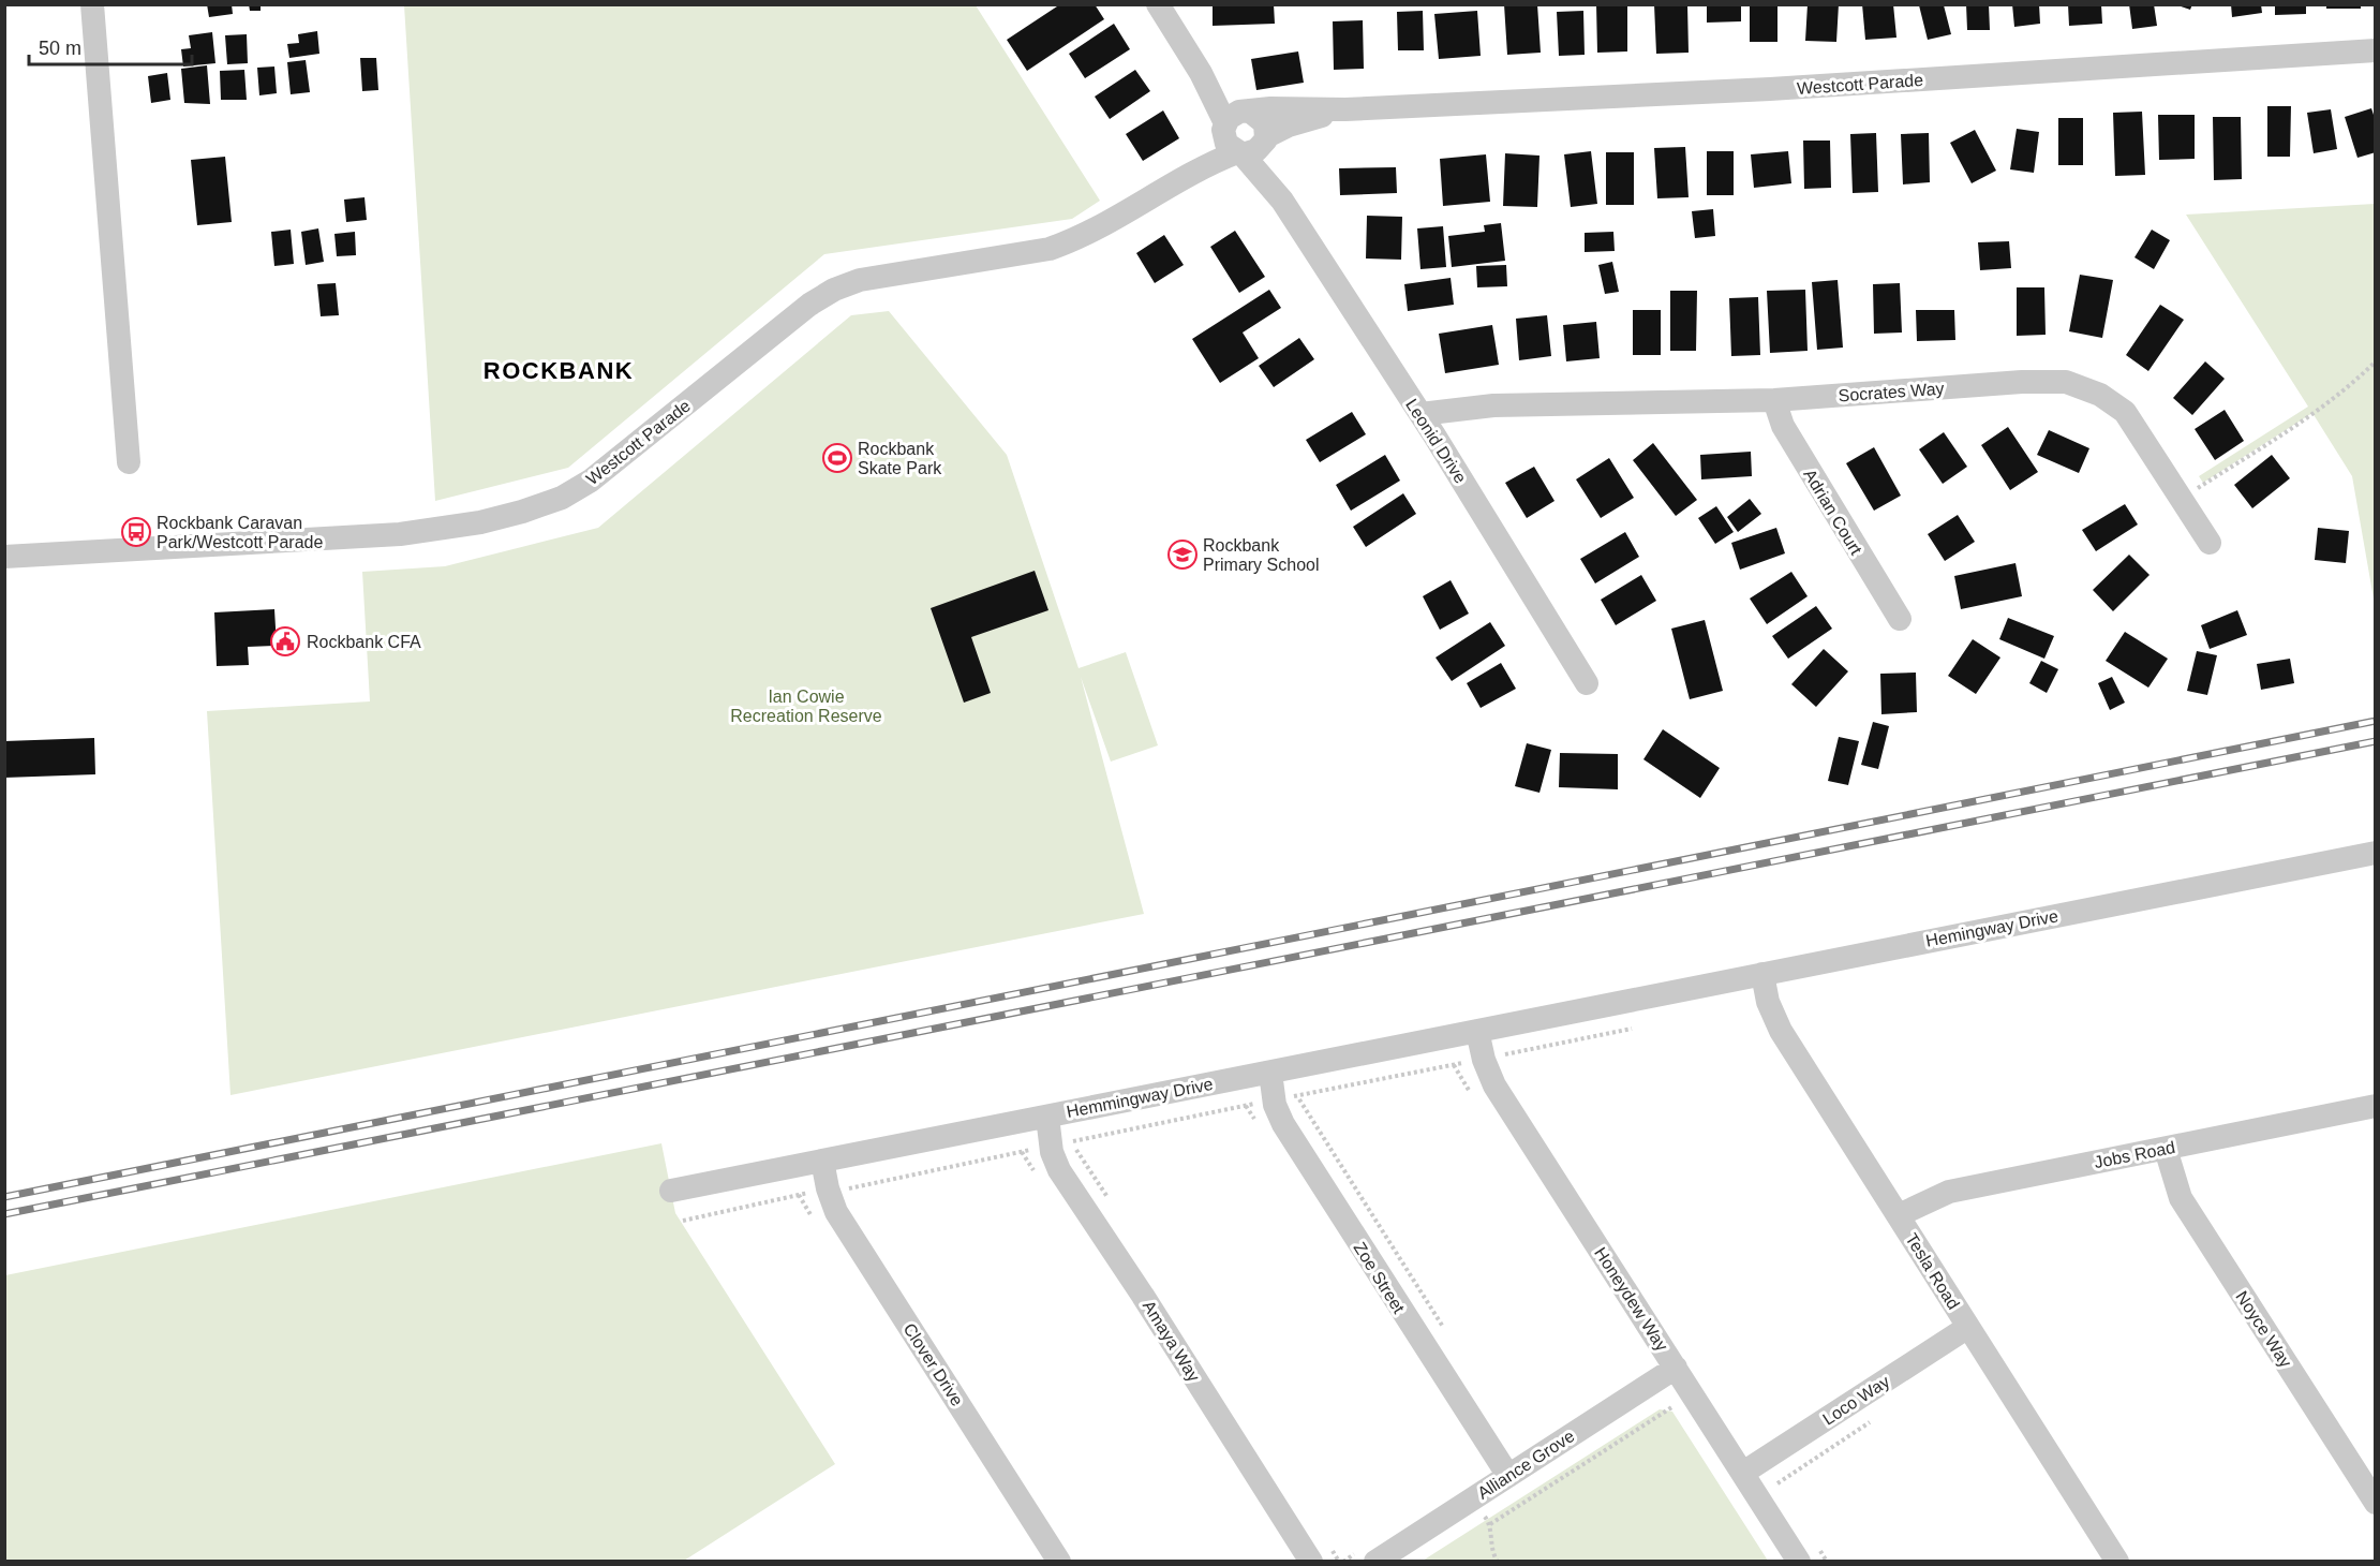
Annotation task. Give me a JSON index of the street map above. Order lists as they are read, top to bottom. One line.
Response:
{"streets":{"street":["Westcott Parade","Socrates Way","Leonid Drive","Adrian Court","Hemingway Drive","Hemmingway Drive","Jobs Road","Tesla Road","Zoe Street","Honeydew Way","Noyce Way","Amaya Way","Clover Drive","Loco Way","Alliance Grove"]},"crossings":[["Westcott Parade","Leonid Drive"],["Socrates Way","Leonid Drive"],["Socrates Way","Adrian Court"],["Hemingway Drive","Hemmingway Drive"],["Hemingway Drive","Tesla Road"],["Hemmingway Drive","Zoe Street"],["Hemmingway Drive","Honeydew Way"],["Hemmingway Drive","Amaya Way"],["Hemmingway Drive","Clover Drive"],["Jobs Road","Tesla Road"],["Jobs Road","Noyce Way"],["Tesla Road","Loco Way"],["Zoe Street","Alliance Grove"],["Honeydew Way","Loco Way"],["Honeydew Way","Alliance Grove"]],"districts":["ROCKBANK"],"parks":["Ian Cowie Recreation Reserve"],"places":{"sports":["Rockbank Skate Park"],"bus stop":["Rockbank Caravan Park/Westcott Parade"],"school or university":["Rockbank Primary School"],"public building":["Rockbank CFA"]},"scale_bar":"50 m"}
